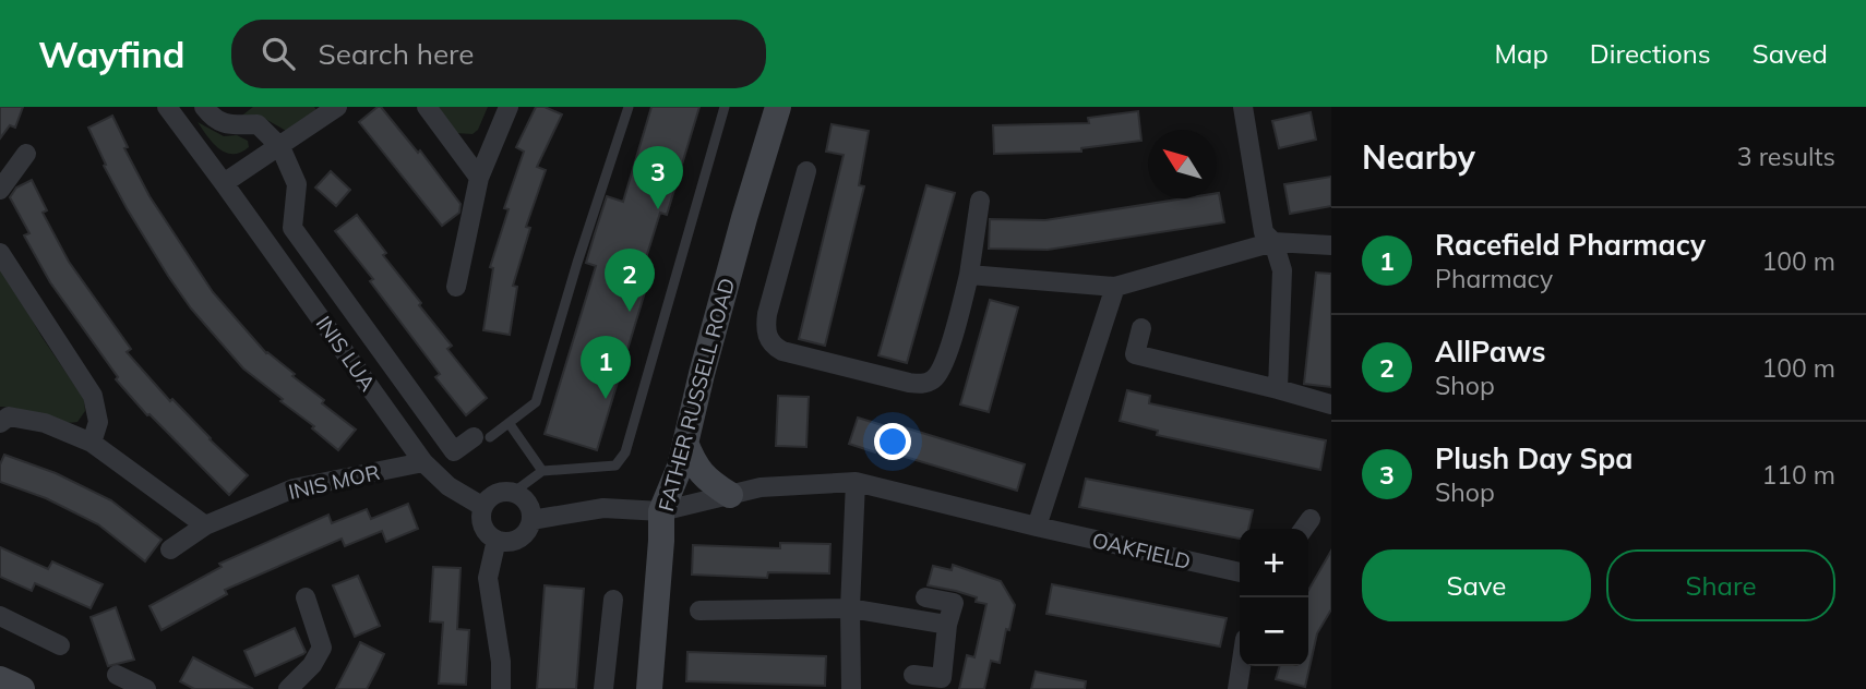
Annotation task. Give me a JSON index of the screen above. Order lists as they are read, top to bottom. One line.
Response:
{"streets":{"street":["INIS LUA","FATHER RUSSELL ROAD","INIS MOR","OAKFIELD"]},"crossings":[["INIS LUA","INIS MOR"],["INIS LUA","OAKFIELD"],["FATHER RUSSELL ROAD","OAKFIELD"]],"north":"top left","page":{"header":"Wayfind","search":"Search here","nav":["Map","Directions","Saved"],"heading":["Nearby","3 results"],"pins":["3","2","1"],"list":[{"mark":"1","name":"Racefield Pharmacy","note":"Pharmacy","value":"100 m"},{"mark":"2","name":"AllPaws","note":"Shop","value":"100 m"},{"mark":"3","name":"Plush Day Spa","note":"Shop","value":"110 m"}],"buttons":["Save","Share"],"map_buttons":["+","−"]}}
